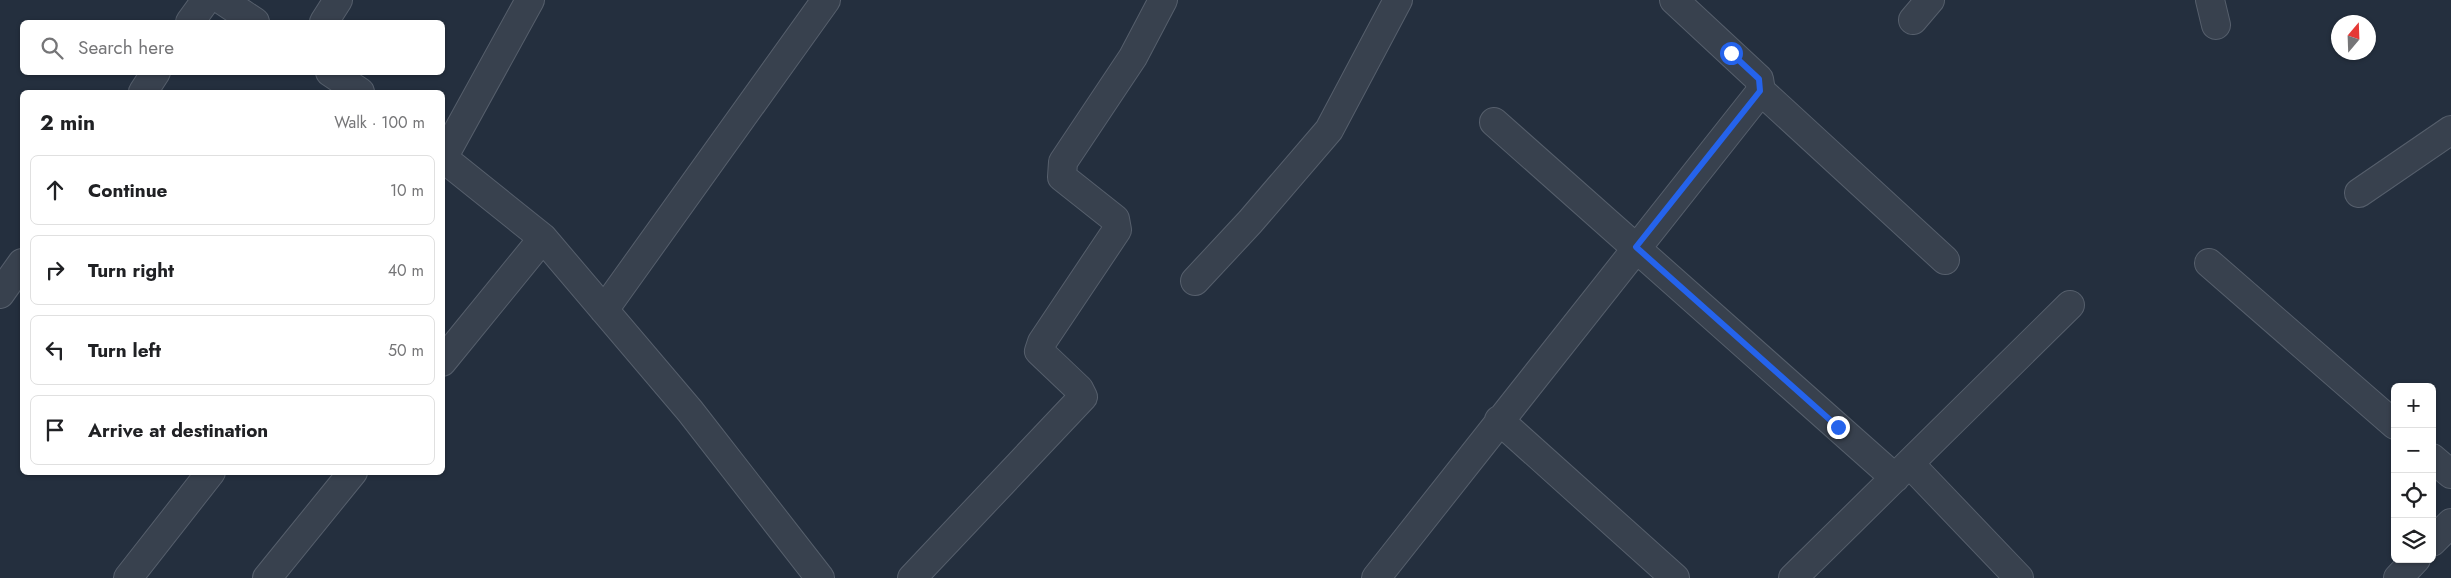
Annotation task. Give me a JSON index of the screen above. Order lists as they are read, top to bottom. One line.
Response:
{"north":"top","page":{"search":"Search here","heading":["2 min","Walk · 100 m"],"list":[["Continue","10 m"],["Turn right","40 m"],["Turn left","50 m"],"Arrive at destination"],"map_buttons":["+","−"]}}
